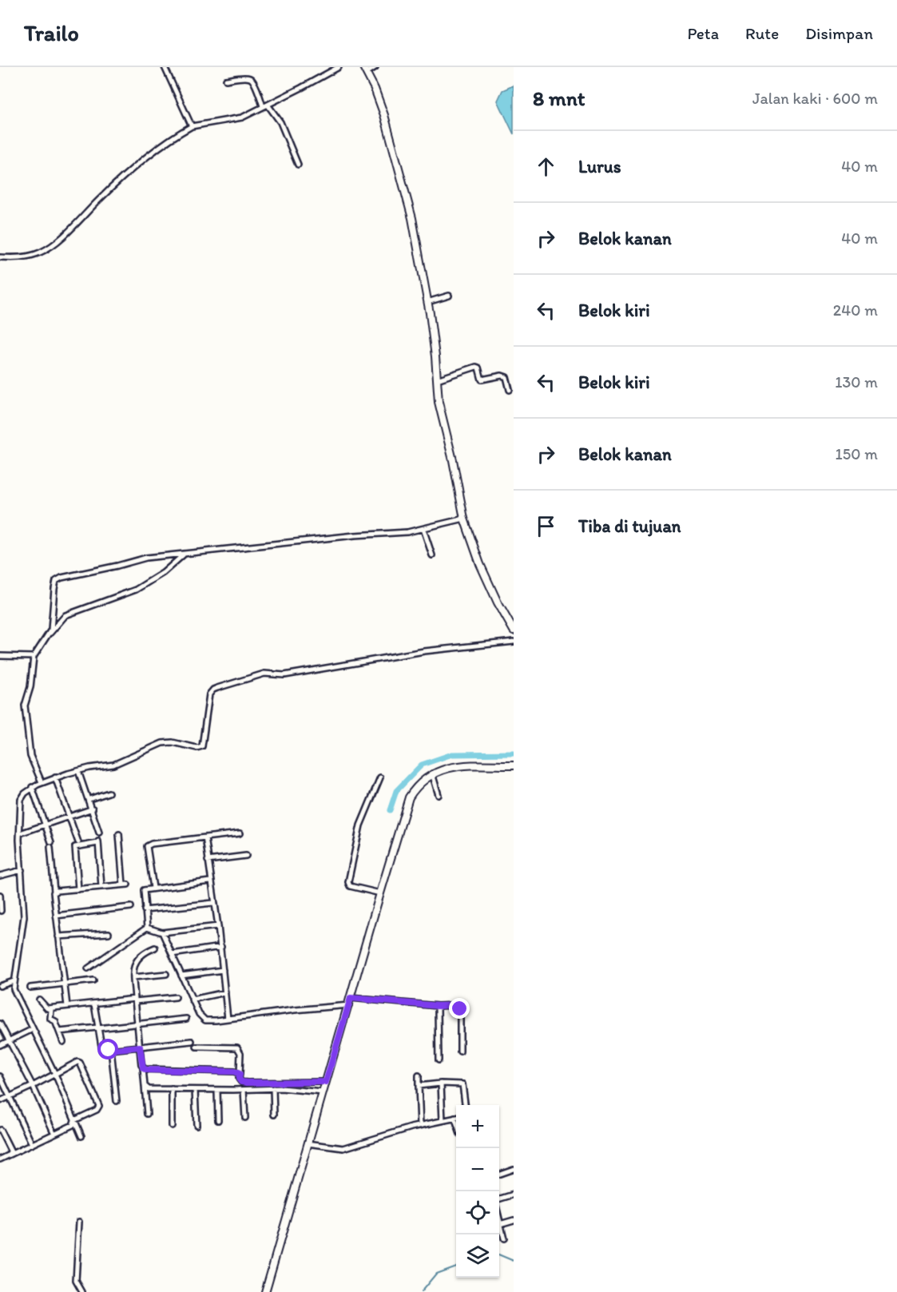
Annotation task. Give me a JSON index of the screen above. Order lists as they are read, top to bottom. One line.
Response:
{"page":{"header":"Trailo","nav":["Peta","Rute","Disimpan"],"heading":["8 mnt","Jalan kaki · 600 m"],"list":[["Lurus","40 m"],["Belok kanan","40 m"],["Belok kiri","240 m"],["Belok kiri","130 m"],["Belok kanan","150 m"],"Tiba di tujuan"],"map_buttons":["+","−"]}}
